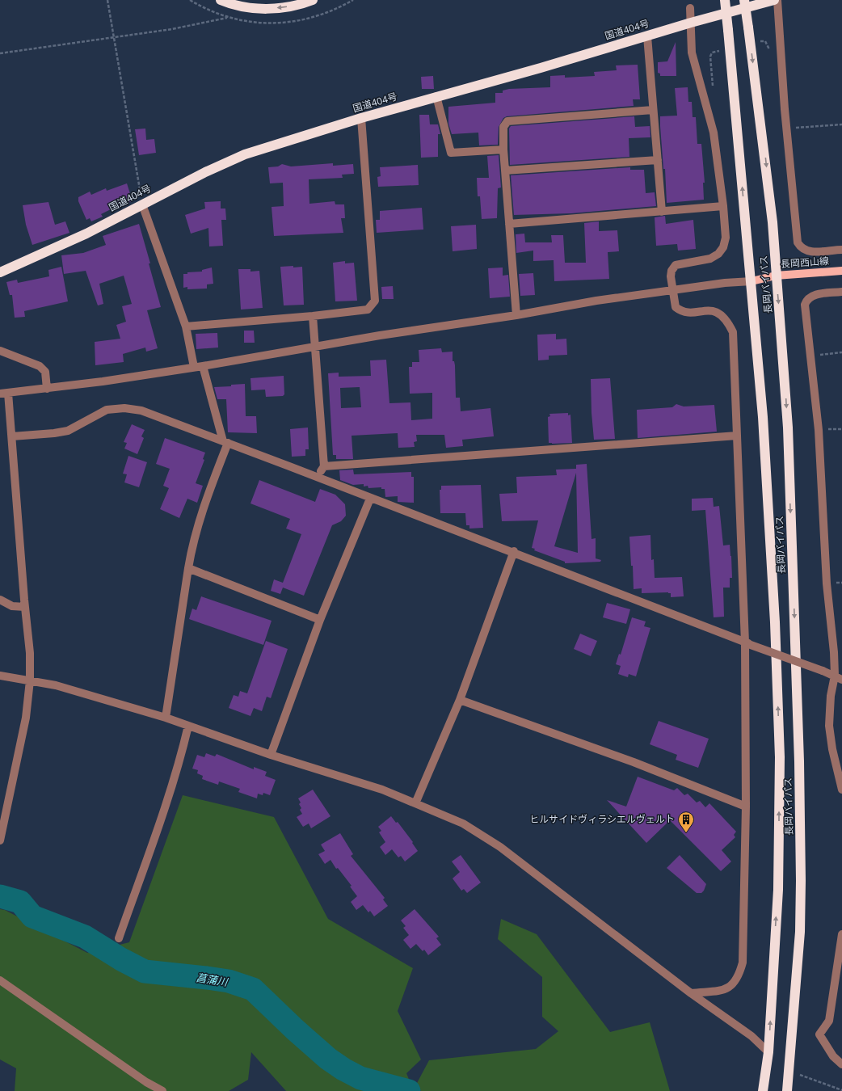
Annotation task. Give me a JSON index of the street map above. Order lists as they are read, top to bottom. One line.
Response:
{"streets":{"highway":["国道404号","長岡バイパス"],"main road":["長岡西山線"]},"crossings":[["長岡西山線","長岡バイパス"]],"water":["菖蒲川"],"places":{"building":["ヒルサイドヴィラシエルヴェルト"]}}
